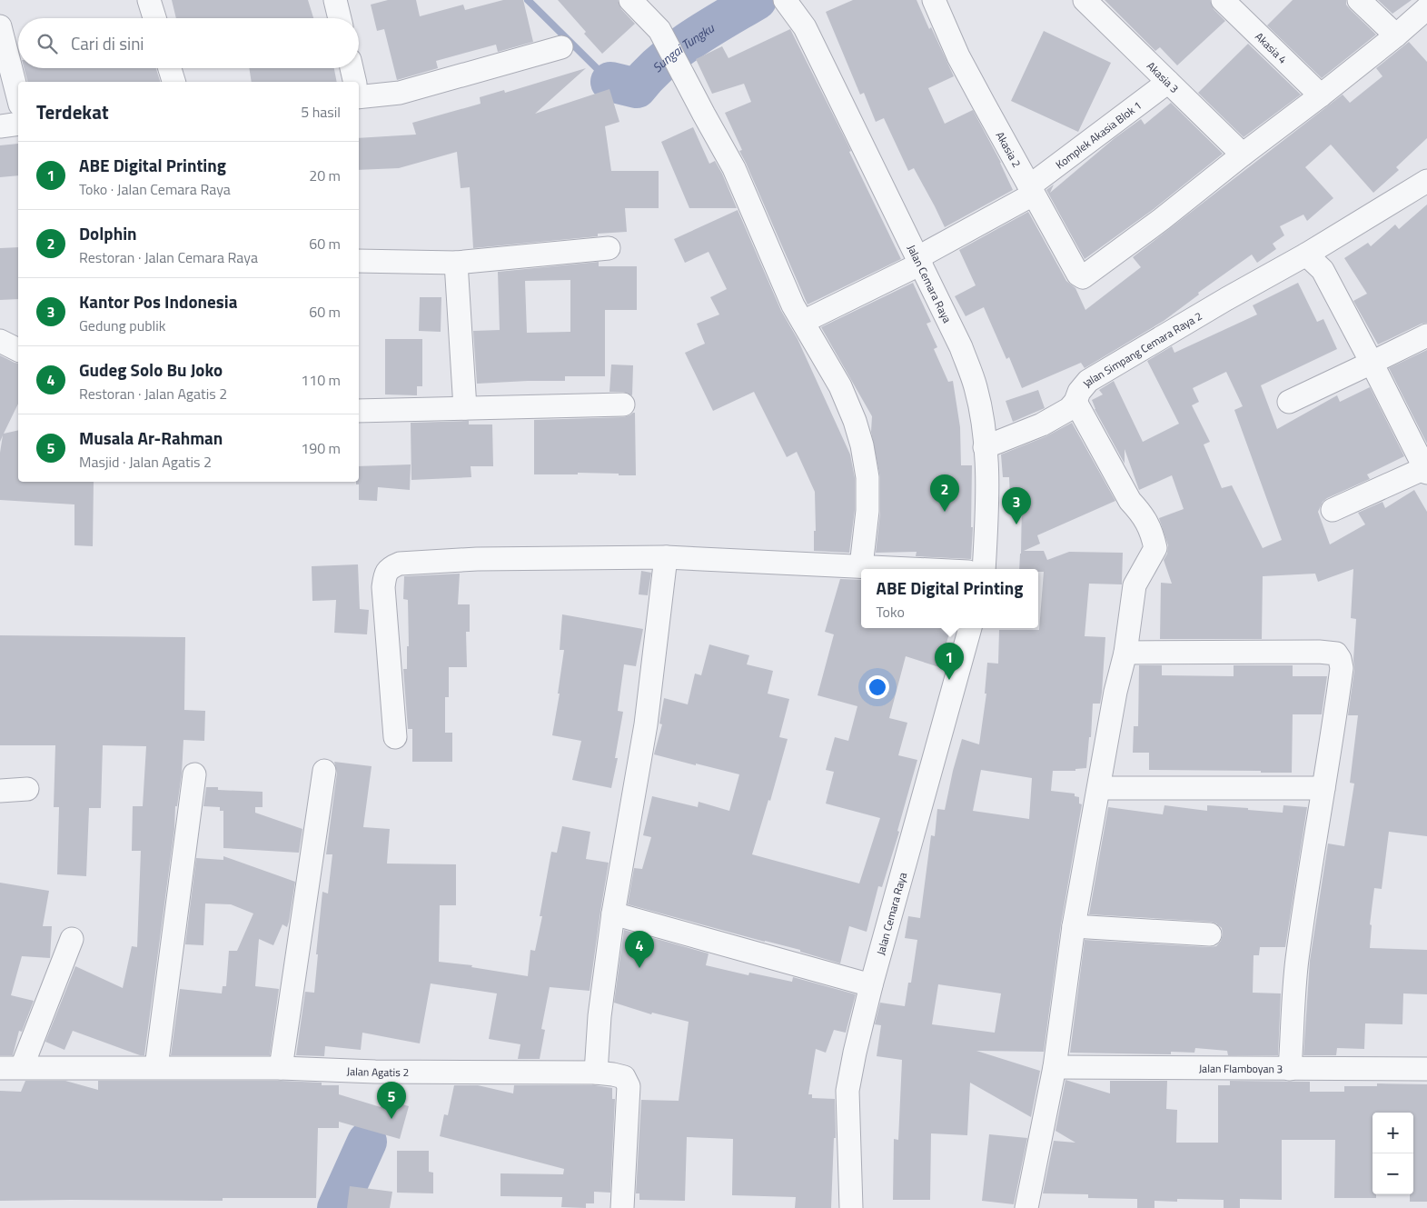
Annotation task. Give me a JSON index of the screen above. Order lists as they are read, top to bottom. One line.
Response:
{"streets":{"street":["Akasia 4","Akasia 3","Komplek Akasia Blok 1","Akasia 2","Jalan Cemara Raya","Jalan Simpang Cemara Raya 2","Jalan Flamboyan 3","Jalan Agatis 2"]},"crossings":[["Akasia 3","Komplek Akasia Blok 1"],["Akasia 3","Akasia 2"],["Komplek Akasia Blok 1","Akasia 2"],["Komplek Akasia Blok 1","Jalan Cemara Raya"],["Jalan Cemara Raya","Jalan Simpang Cemara Raya 2"]],"water":["Sungai Tungku"],"page":{"search":"Cari di sini","heading":["Terdekat","5 hasil"],"list":[{"mark":"1","name":"ABE Digital Printing","note":"Toko · Jalan Cemara Raya","value":"20 m"},{"mark":"2","name":"Dolphin","note":"Restoran · Jalan Cemara Raya","value":"60 m"},{"mark":"3","name":"Kantor Pos Indonesia","note":"Gedung publik","value":"60 m"},{"mark":"4","name":"Gudeg Solo Bu Joko","note":"Restoran · Jalan Agatis 2","value":"110 m"},{"mark":"5","name":"Musala Ar-Rahman","note":"Masjid · Jalan Agatis 2","value":"190 m"}],"pins":["2","3","1","4","5"],"popup":["ABE Digital Printing","Toko"],"map_buttons":["+","−"]}}
